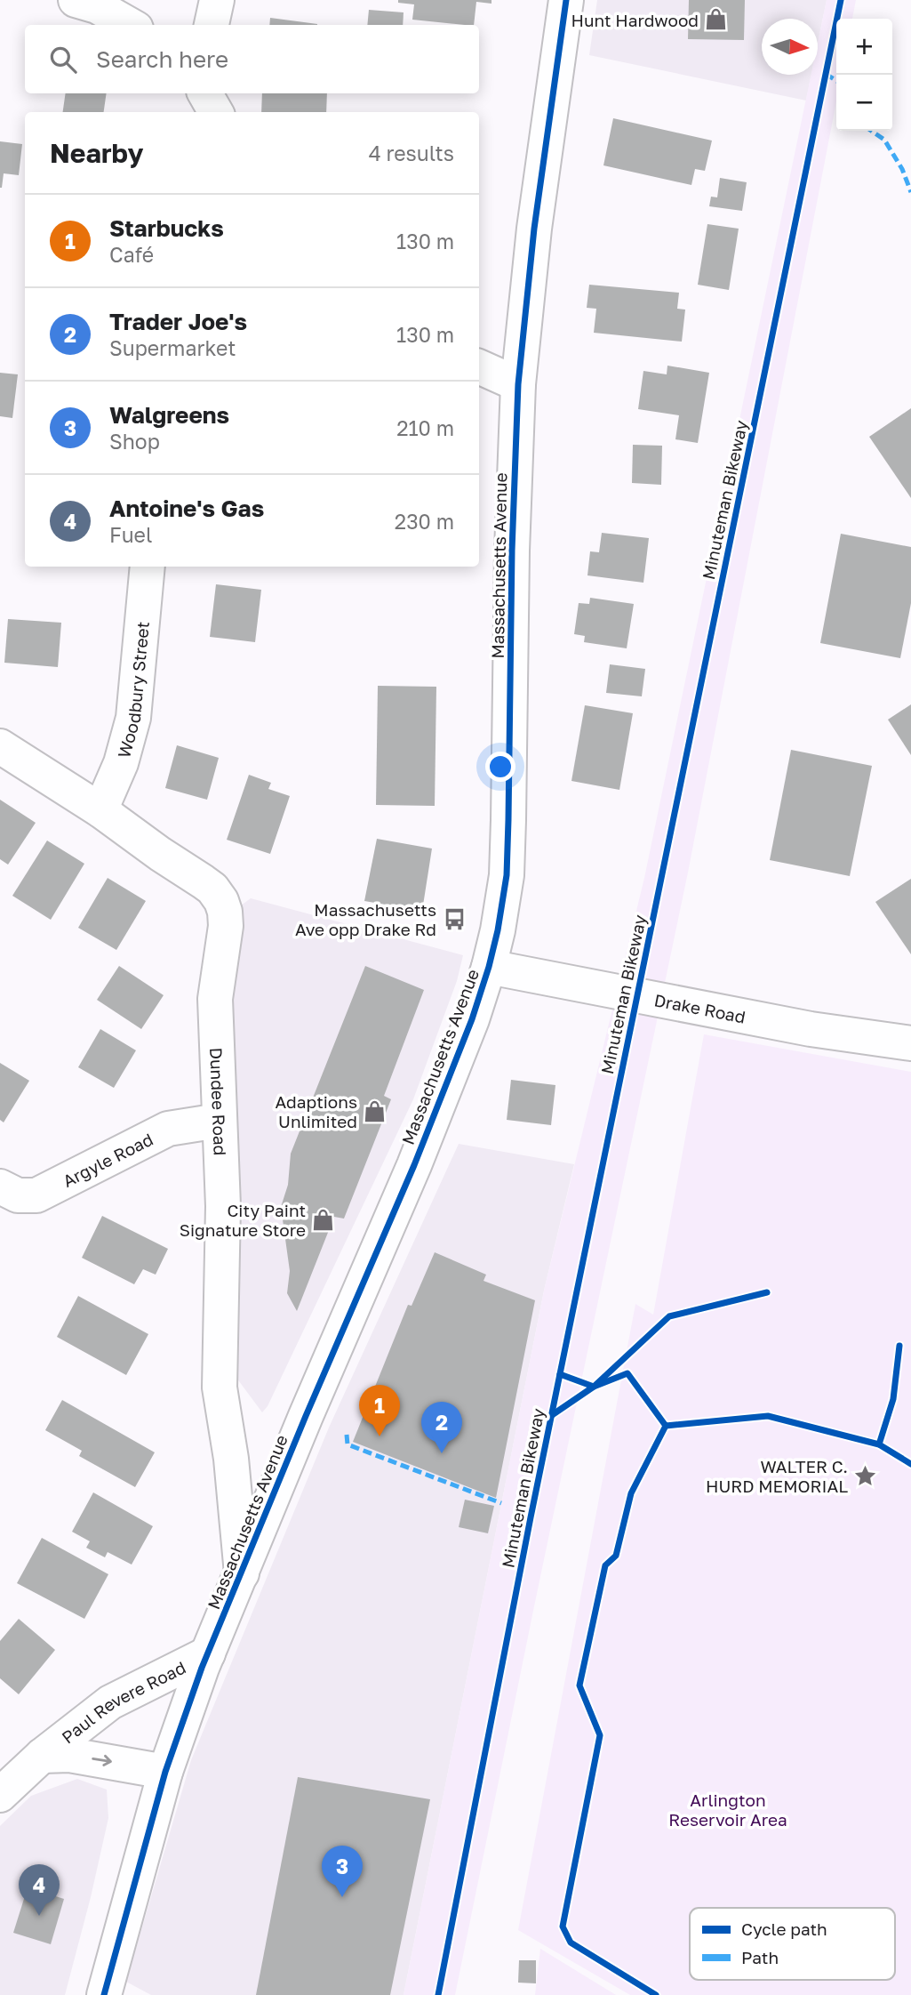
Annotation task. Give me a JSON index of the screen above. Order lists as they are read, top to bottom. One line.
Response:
{"streets":{"street":["Massachusetts Avenue","Woodbury Street","Drake Road","Dundee Road","Argyle Road","Paul Revere Road"],"cycle path":["Minuteman Bikeway"]},"crossings":[["Massachusetts Avenue","Drake Road"],["Massachusetts Avenue","Dundee Road"],["Massachusetts Avenue","Paul Revere Road"],["Woodbury Street","Dundee Road"],["Dundee Road","Argyle Road"]],"parks":["Arlington Reservoir Area"],"places":{"shop":["Hunt Hardwood","Adaptions Unlimited","City Paint Signature Store"],"bus stop":["Massachusetts Ave opp Drake Rd"],"place":["WALTER C. HURD MEMORIAL"]},"legend":["Cycle path","Path"],"north":"right","page":{"map_buttons":["+","−"],"search":"Search here","heading":["Nearby","4 results"],"list":[{"mark":"1","name":"Starbucks","note":"Café","value":"130 m"},{"mark":"2","name":"Trader Joe's","note":"Supermarket","value":"130 m"},{"mark":"3","name":"Walgreens","note":"Shop","value":"210 m"},{"mark":"4","name":"Antoine's Gas","note":"Fuel","value":"230 m"}],"pins":["1","2","3","4"]}}
